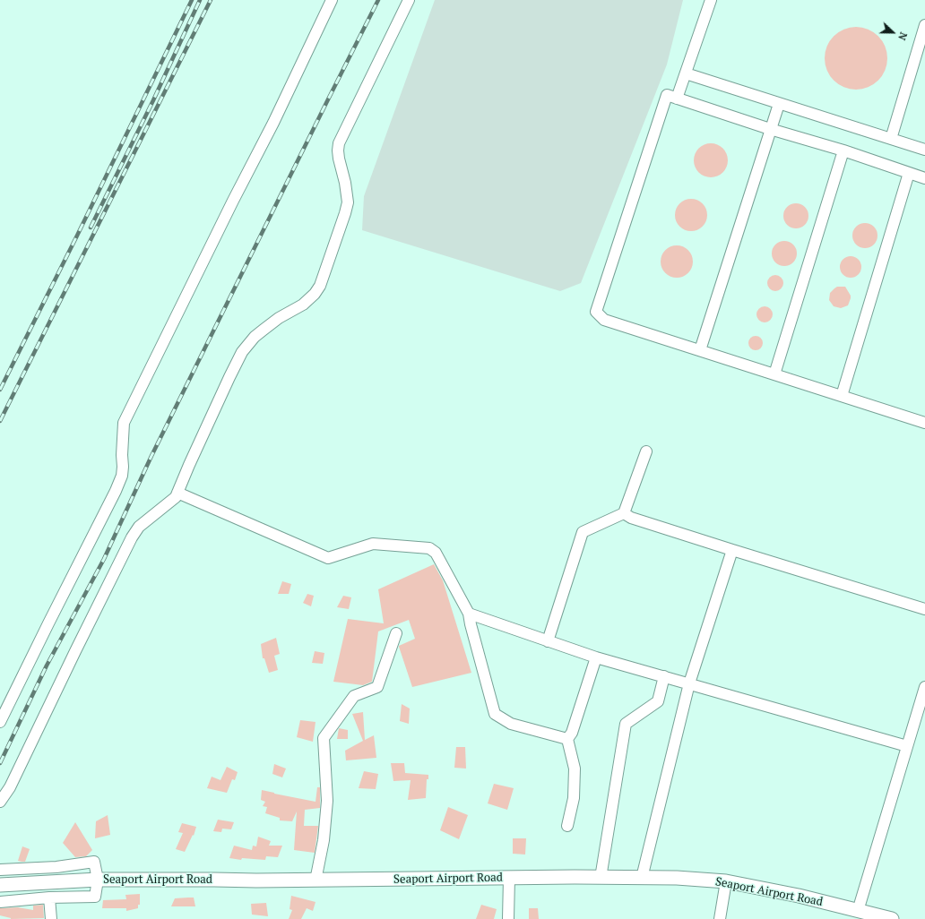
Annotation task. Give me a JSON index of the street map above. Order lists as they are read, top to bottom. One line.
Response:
{"streets":{"main road":["Seaport Airport Road"]},"north":"right"}
